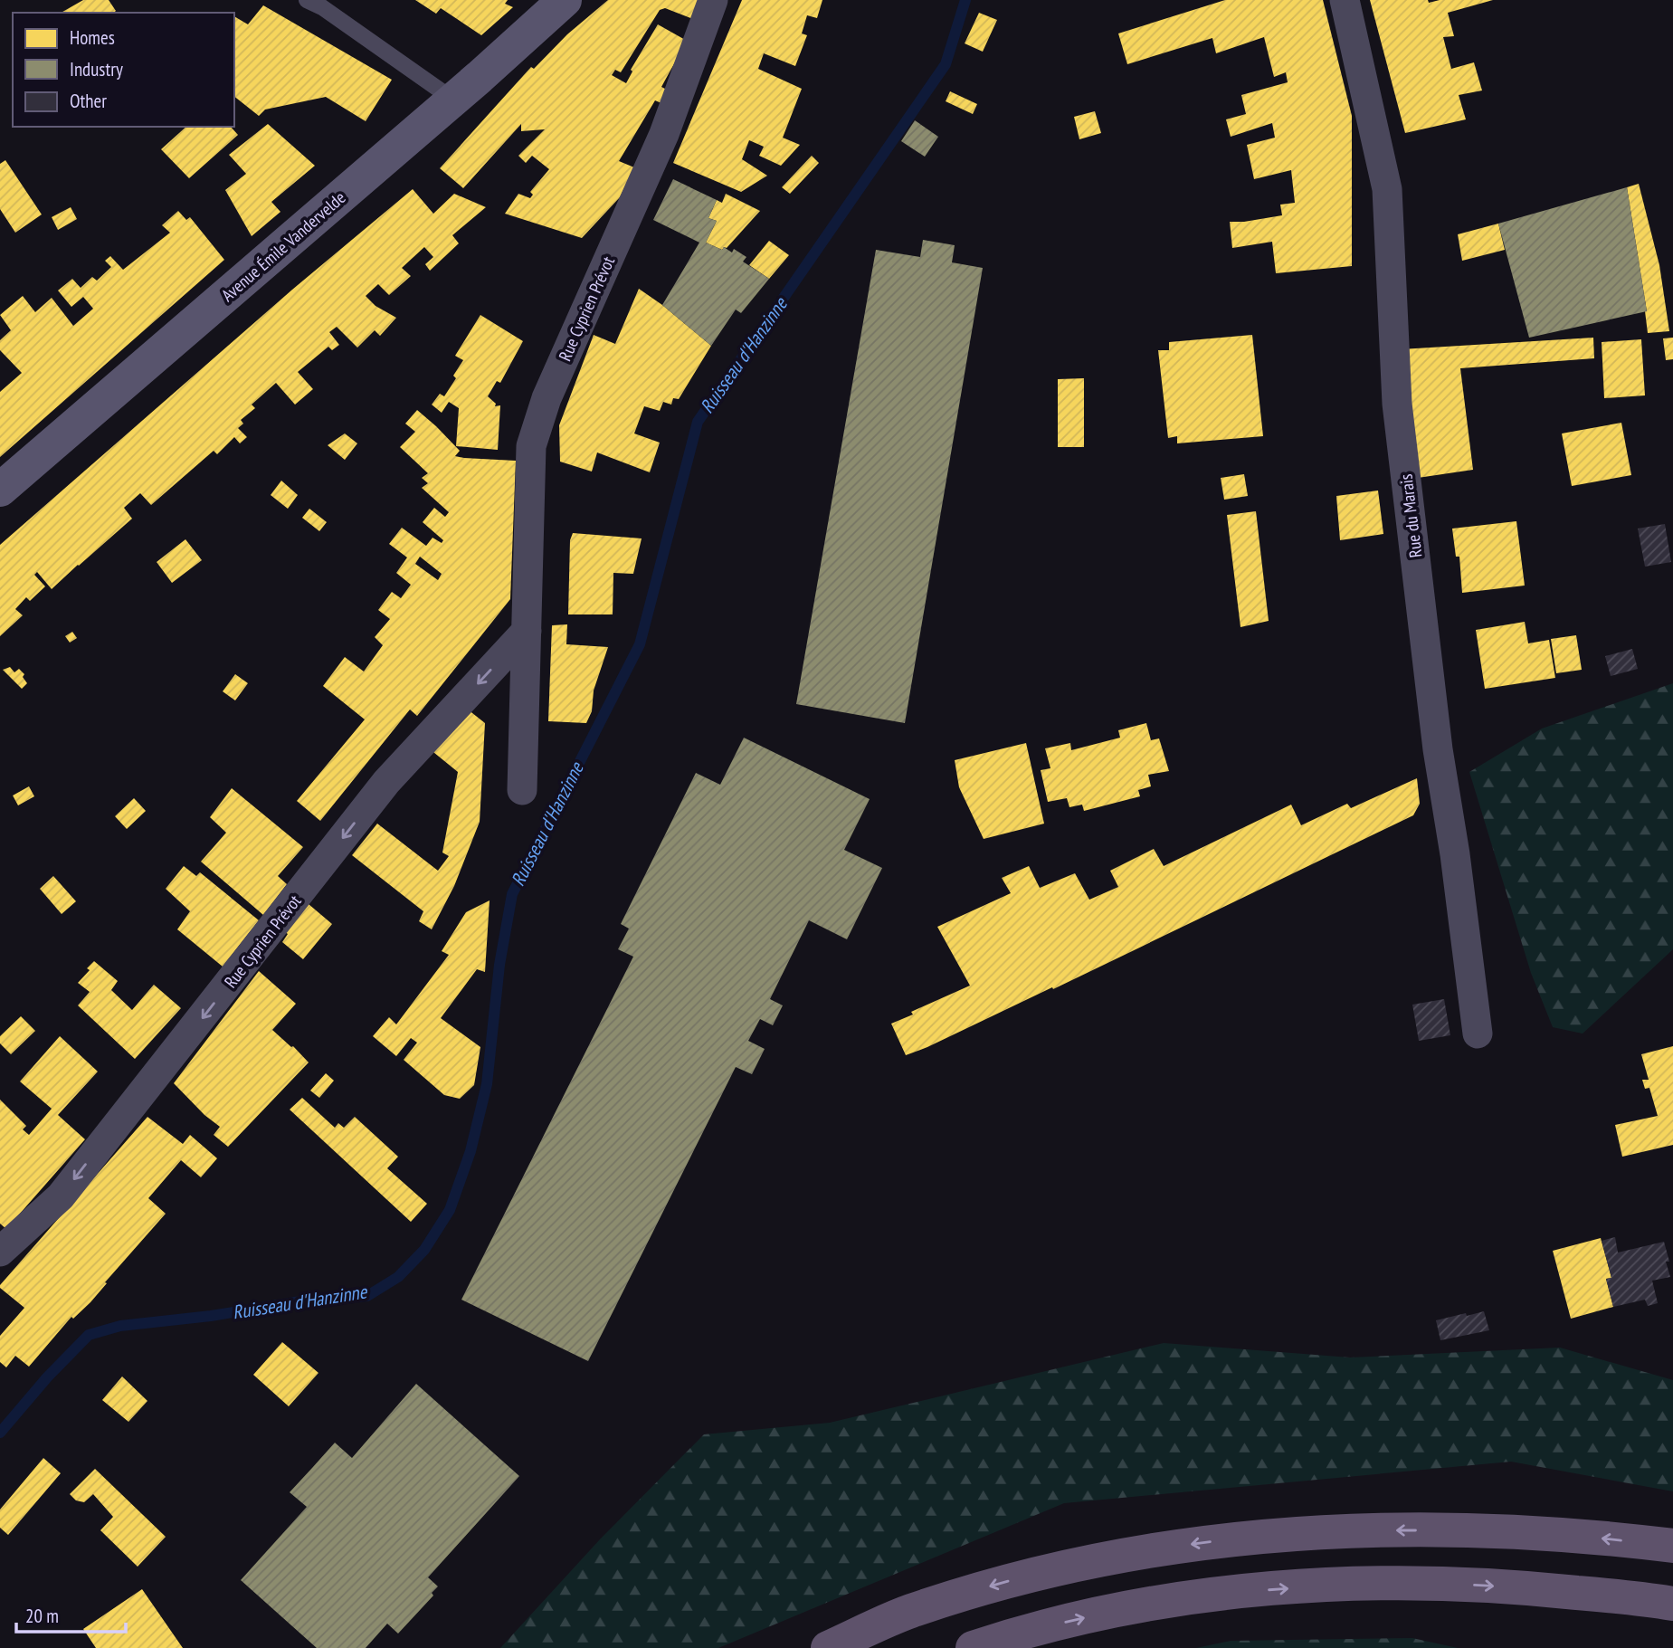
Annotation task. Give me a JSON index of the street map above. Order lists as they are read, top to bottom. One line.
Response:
{"streets":{"main road":["Avenue Émile Vandervelde"],"street":["Rue Cyprien Prévot","Rue du Marais"]},"one_way":["Rue Cyprien Prévot"],"water":["Ruisseau d'Hanzinne"],"legend":["Homes","Industry","Other"],"scale_bar":"20 m"}
